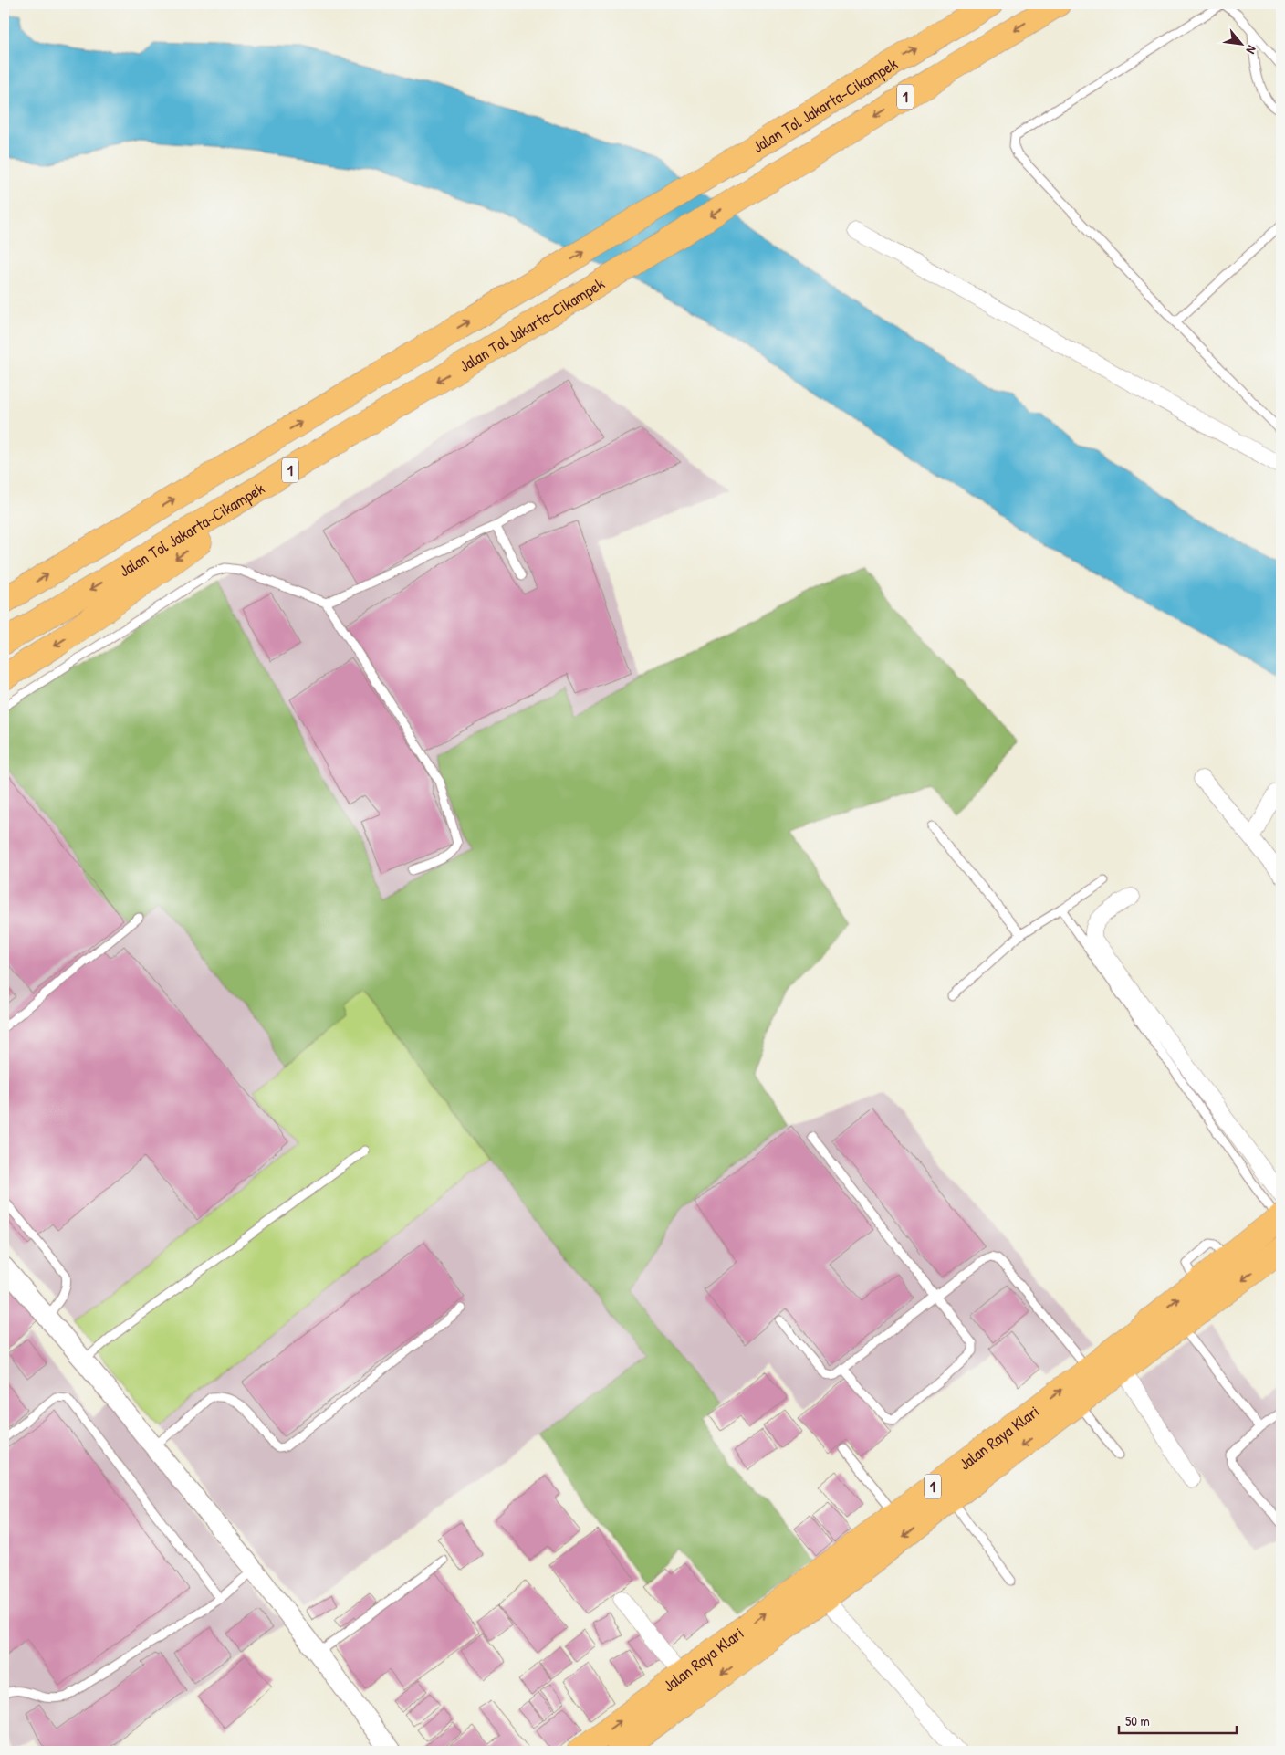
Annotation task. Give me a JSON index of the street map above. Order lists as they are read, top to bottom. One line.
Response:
{"streets":{"highway":["1","Jalan Tol Jakarta–Cikampek","Jalan Raya Klari"]},"scale_bar":"50 m","north":"bottom right"}
